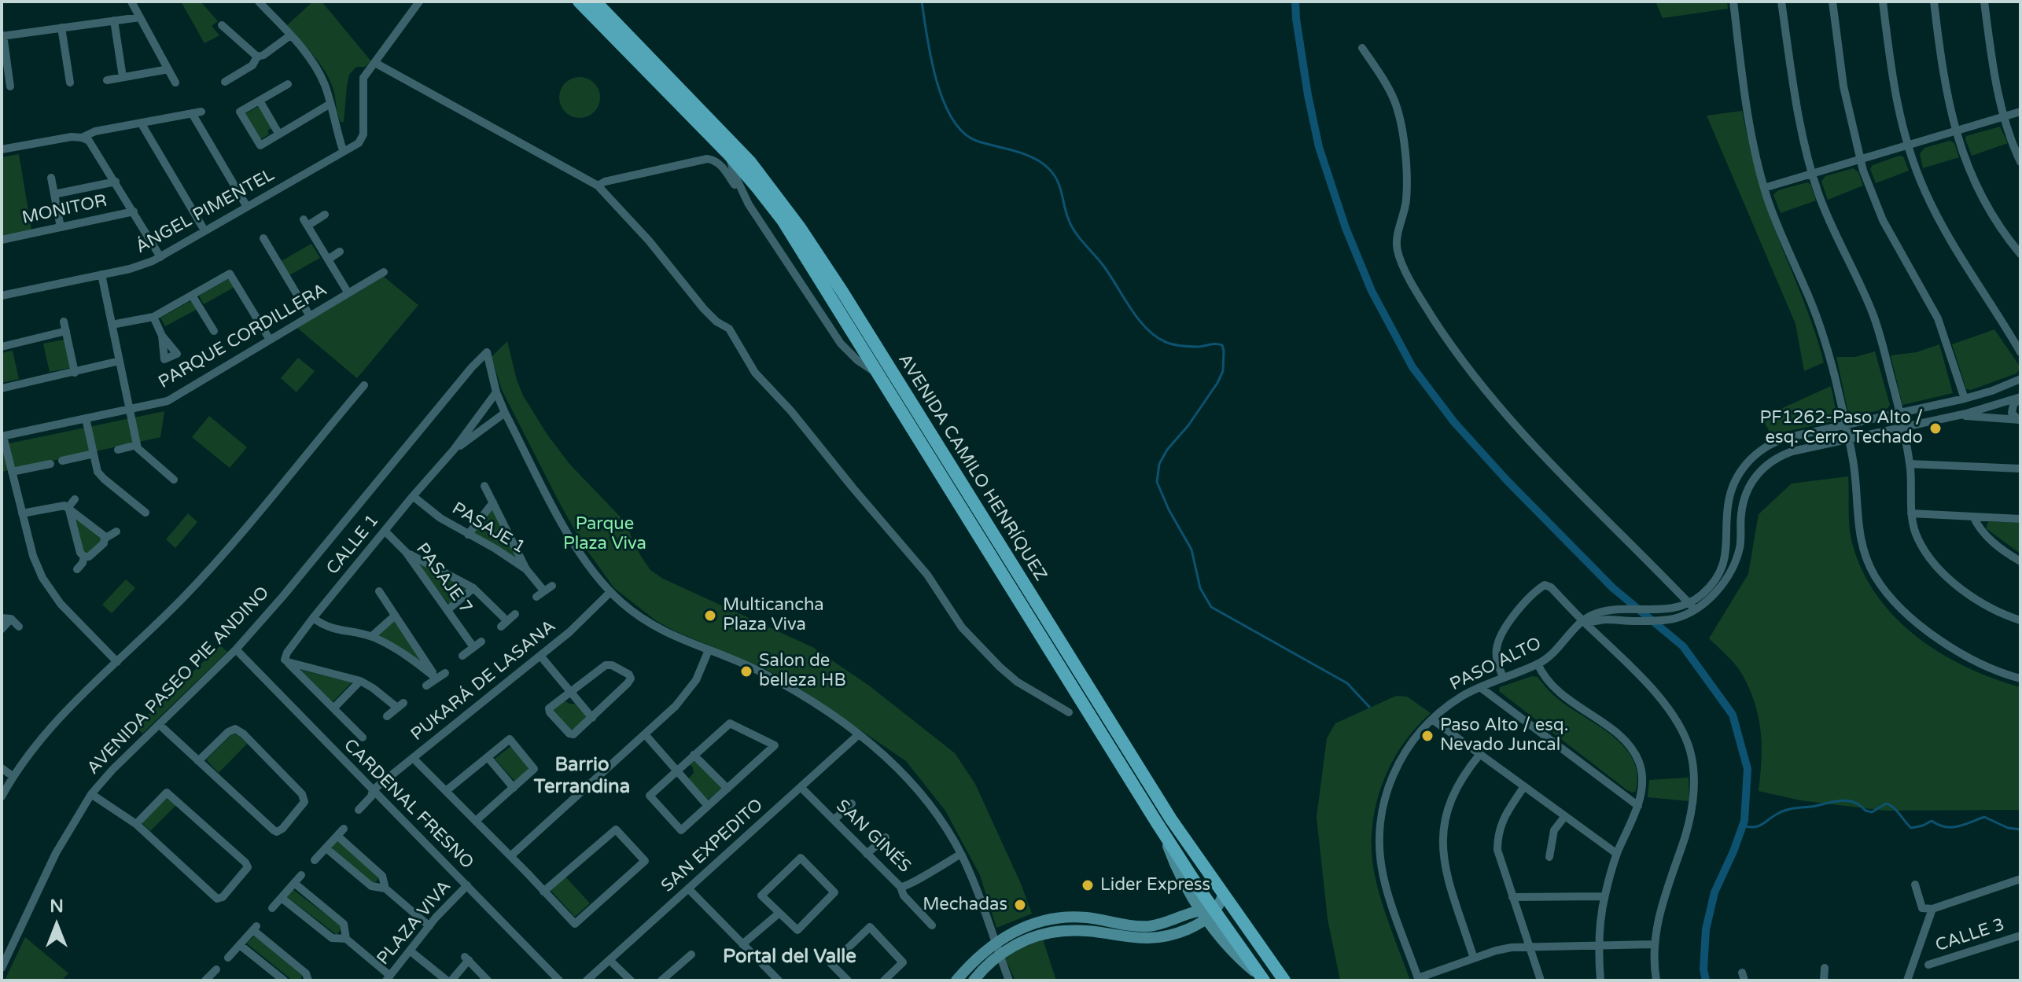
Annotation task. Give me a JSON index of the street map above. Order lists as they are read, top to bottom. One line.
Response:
{"streets":{"main road":["AVENIDA CAMILO HENRÍQUEZ"],"street":["MONITOR","ÁNGEL PIMENTEL","PARQUE CORDILLERA","PASAJE 1","CALLE 1","PASAJE 7","PASO ALTO","AVENIDA PASEO PIE ANDINO","PUKARÁ DE LASANA","CARDENAL FRESNO","SAN GINÉS","SAN EXPEDITO","PLAZA VIVA","CALLE 3"]},"crossings":[["PASAJE 1","CALLE 1"],["CALLE 1","PASAJE 7"],["CALLE 1","AVENIDA PASEO PIE ANDINO"],["AVENIDA PASEO PIE ANDINO","CARDENAL FRESNO"],["PUKARÁ DE LASANA","CARDENAL FRESNO"],["CARDENAL FRESNO","PLAZA VIVA"],["SAN GINÉS","SAN EXPEDITO"]],"districts":["Barrio Terrandina","Portal del Valle"],"parks":["Parque Plaza Viva"],"places":["PF1262-Paso Alto / esq. Cerro Techado","Multicancha Plaza Viva","Salon de belleza HB","Paso Alto / esq. Nevado Juncal","Lider Express","Mechadas"],"north":"top"}
